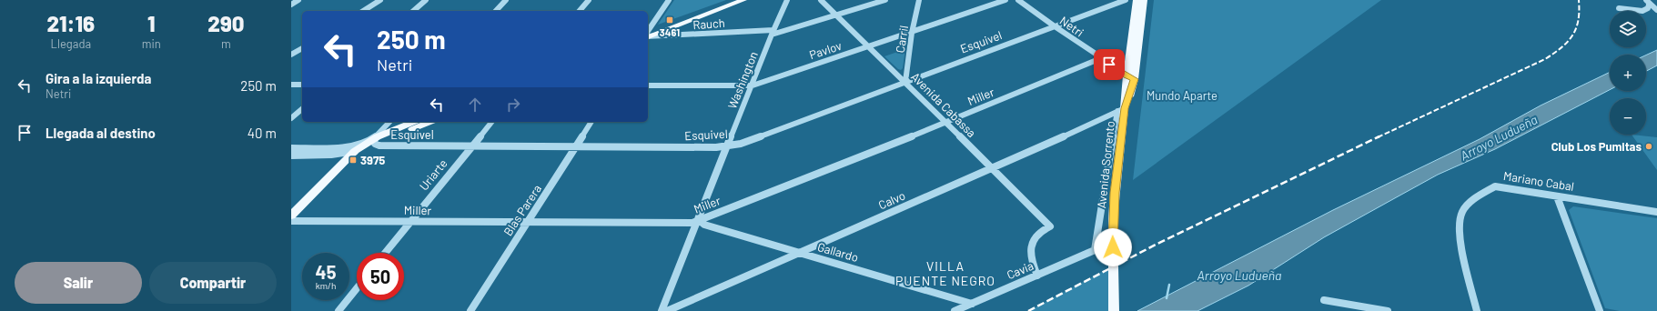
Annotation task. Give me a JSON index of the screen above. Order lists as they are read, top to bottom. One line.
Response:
{"streets":{"main road":["Avenida Sorrento"],"street":["Rauch","Netri","Carril","Esquivel","Pavlov","Washington","Miller","Avenida Cabassa","Uriarte","Mariano Cabal","Calvo","Blas Parera","Gallardo","Cavia"]},"crossings":[["Rauch","Washington"],["Rauch","Avenida Cabassa"],["Netri","Esquivel"],["Netri","Miller"],["Netri","Avenida Sorrento"],["Carril","Esquivel"],["Carril","Pavlov"],["Carril","Avenida Cabassa"],["Esquivel","Washington"],["Esquivel","Avenida Cabassa"],["Esquivel","Uriarte"],["Esquivel","Blas Parera"],["Pavlov","Washington"],["Pavlov","Avenida Cabassa"],["Washington","Miller"],["Washington","Gallardo"],["Miller","Avenida Cabassa"],["Miller","Uriarte"],["Miller","Blas Parera"],["Miller","Gallardo"],["Avenida Cabassa","Calvo"],["Avenida Cabassa","Cavia"],["Avenida Sorrento","Calvo"],["Avenida Sorrento","Cavia"],["Calvo","Gallardo"],["Calvo","Cavia"],["Gallardo","Cavia"]],"districts":["VILLA PUENTE NEGRO"],"water":["Arroyo Ludueña"],"parks":["Mundo Aparte"],"places":{"transit":["3461","3975"],"other":["Club Los Pumitas"]},"page":{"eta":["21:16","Llegada","1","min","290","m"],"map_buttons":["+","−"],"turn":["250 m","Netri"],"list":[{"name":"Gira a la izquierda","note":"Netri","value":"250 m"},{"name":"Llegada al destino","value":"40 m"}],"speed":"45 km/h","limit":"50","buttons":["Salir","Compartir"]}}
